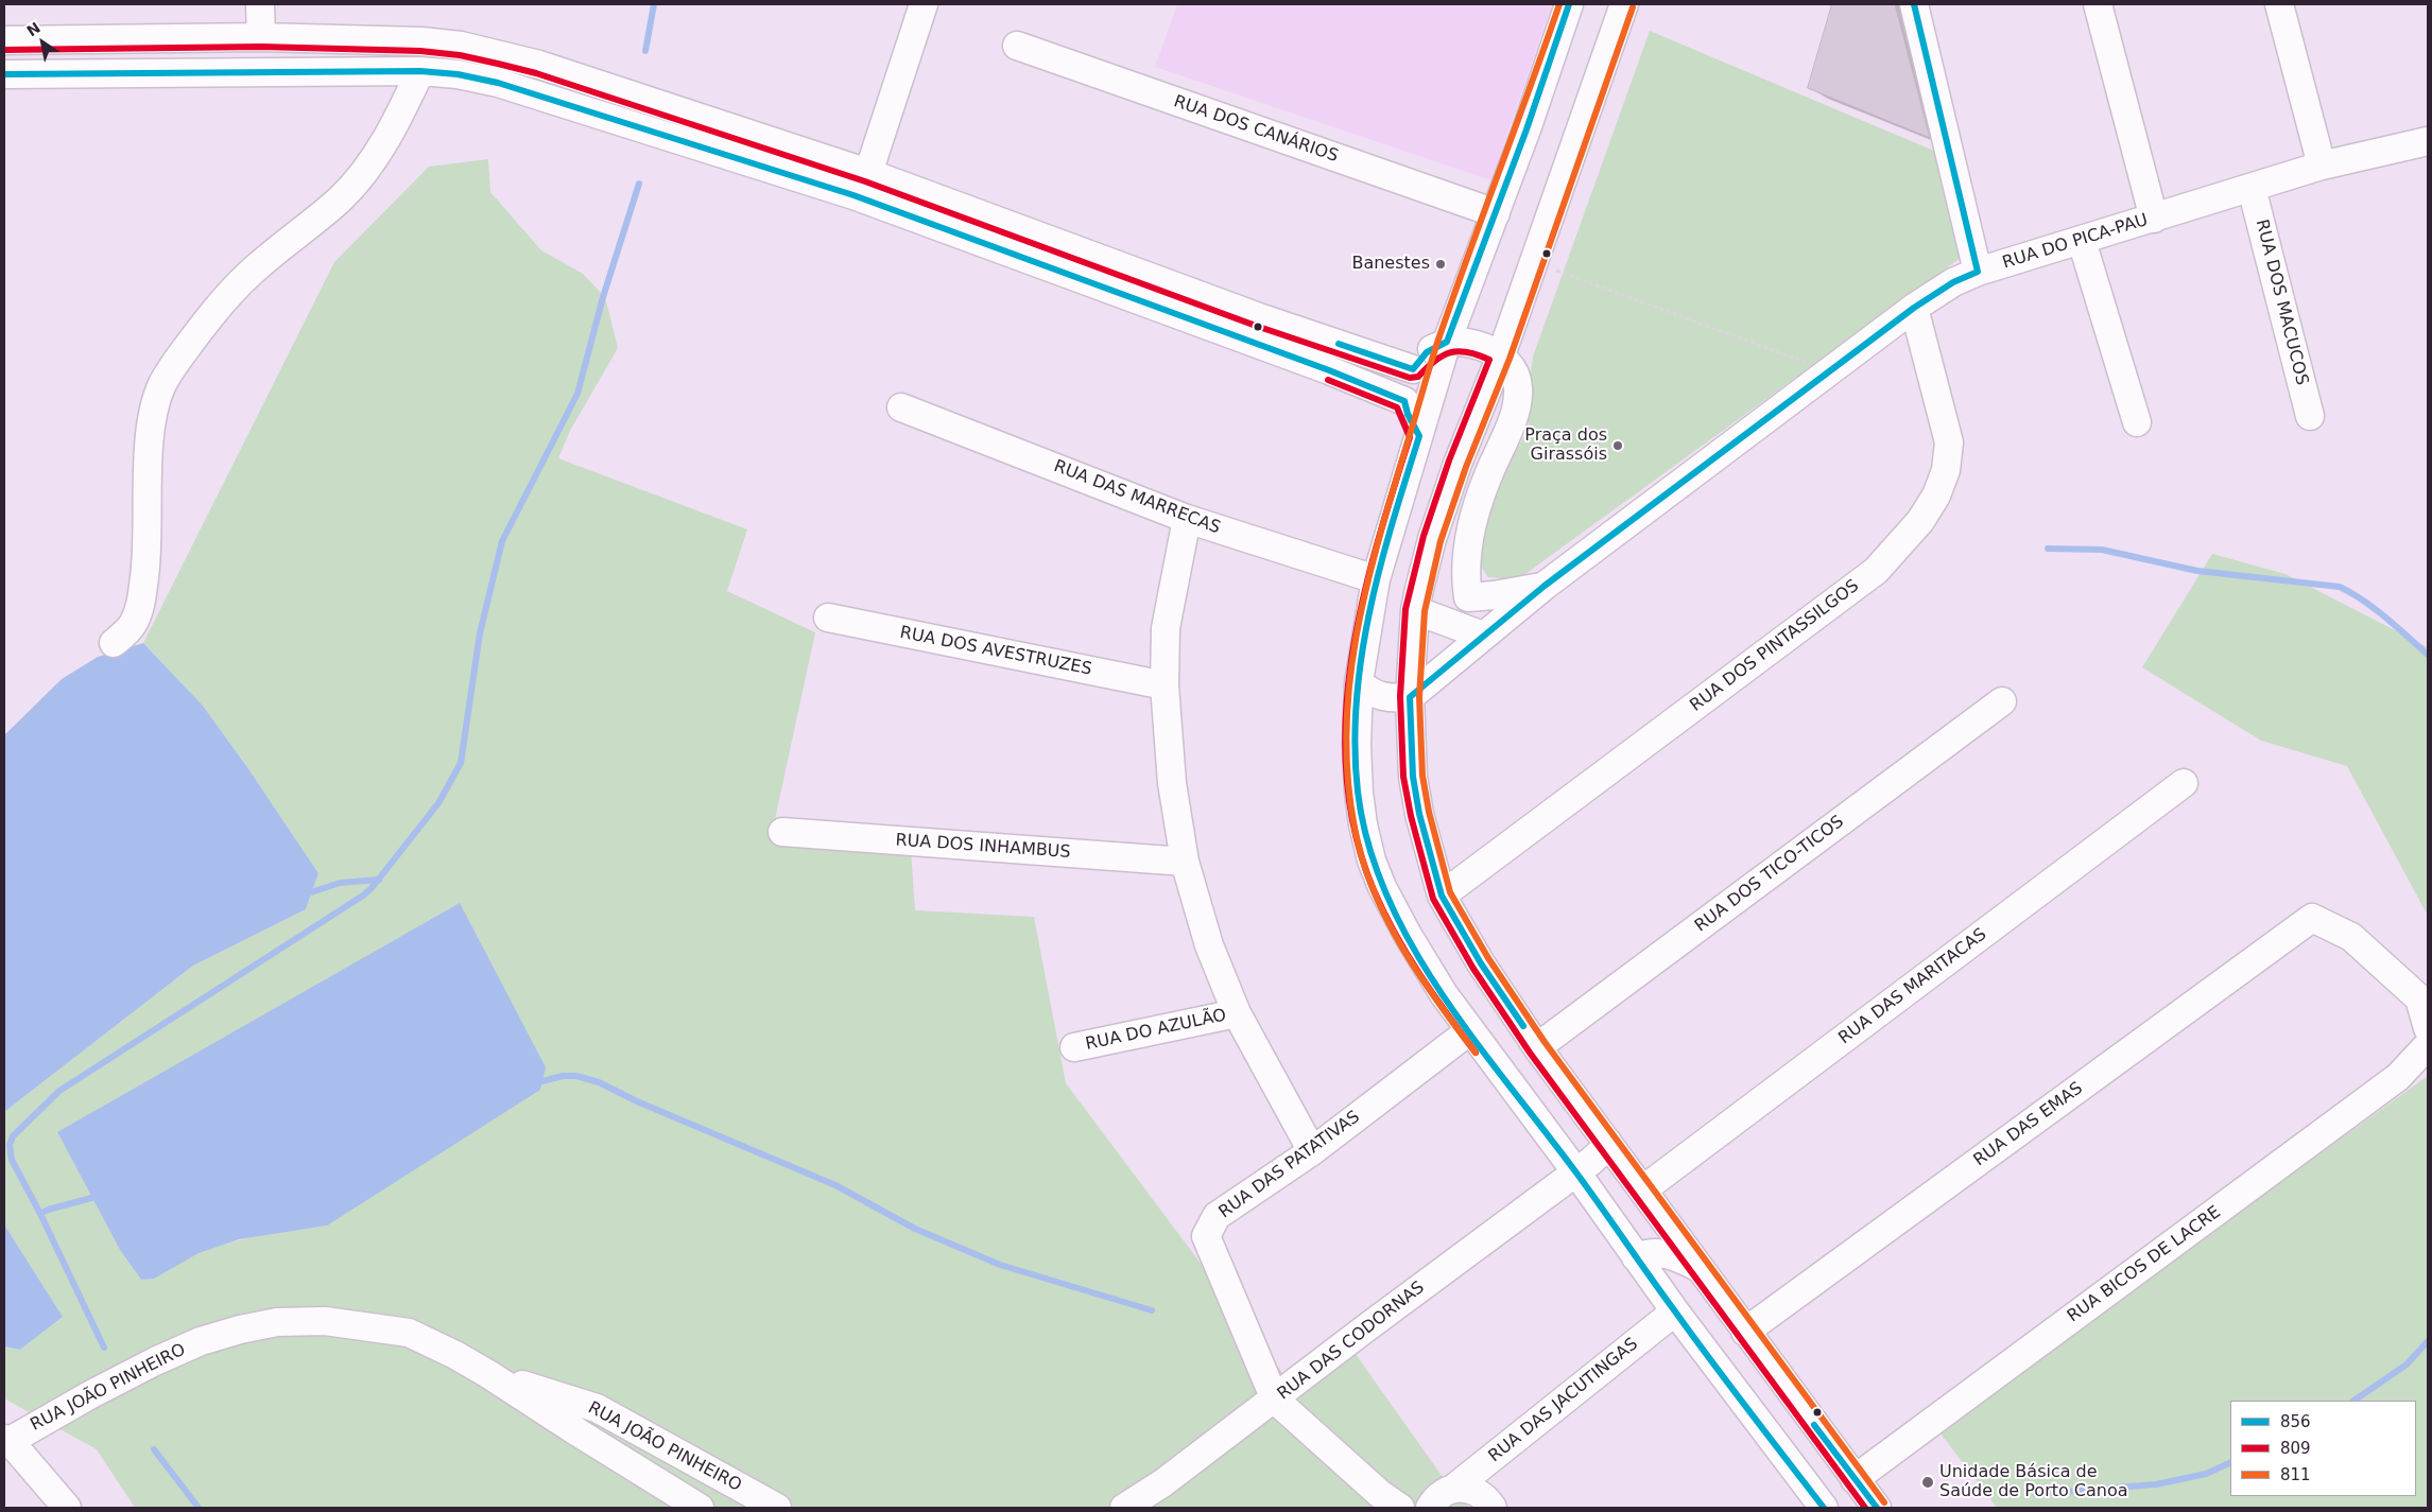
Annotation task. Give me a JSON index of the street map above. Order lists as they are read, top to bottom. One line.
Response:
{"streets":{"street":["RUA DOS CANÁRIOS","RUA DO PICA-PAU","RUA DOS MACUCOS","RUA DAS MARRECAS","RUA DOS PINTASSILGOS","RUA DOS AVESTRUZES","RUA DOS INHAMBUS","RUA DOS TICO-TICOS","RUA DAS MARITACAS","RUA DO AZULÃO","RUA DAS EMAS","RUA DAS PATATIVAS","RUA BICOS DE LACRE","RUA DAS CODORNAS","RUA JOÃO PINHEIRO","RUA DAS JACUTINGAS"]},"crossings":[["RUA DO PICA-PAU","RUA DOS MACUCOS"],["RUA DO PICA-PAU","RUA DOS PINTASSILGOS"],["RUA DAS PATATIVAS","RUA DAS CODORNAS"]],"places":["Banestes","Praça dos Girassóis","Unidade Básica de Saúde de Porto Canoa"],"lines":["transit line 856","transit line 811","transit line 809"],"legend":["856","809","811"],"north":"top left"}
